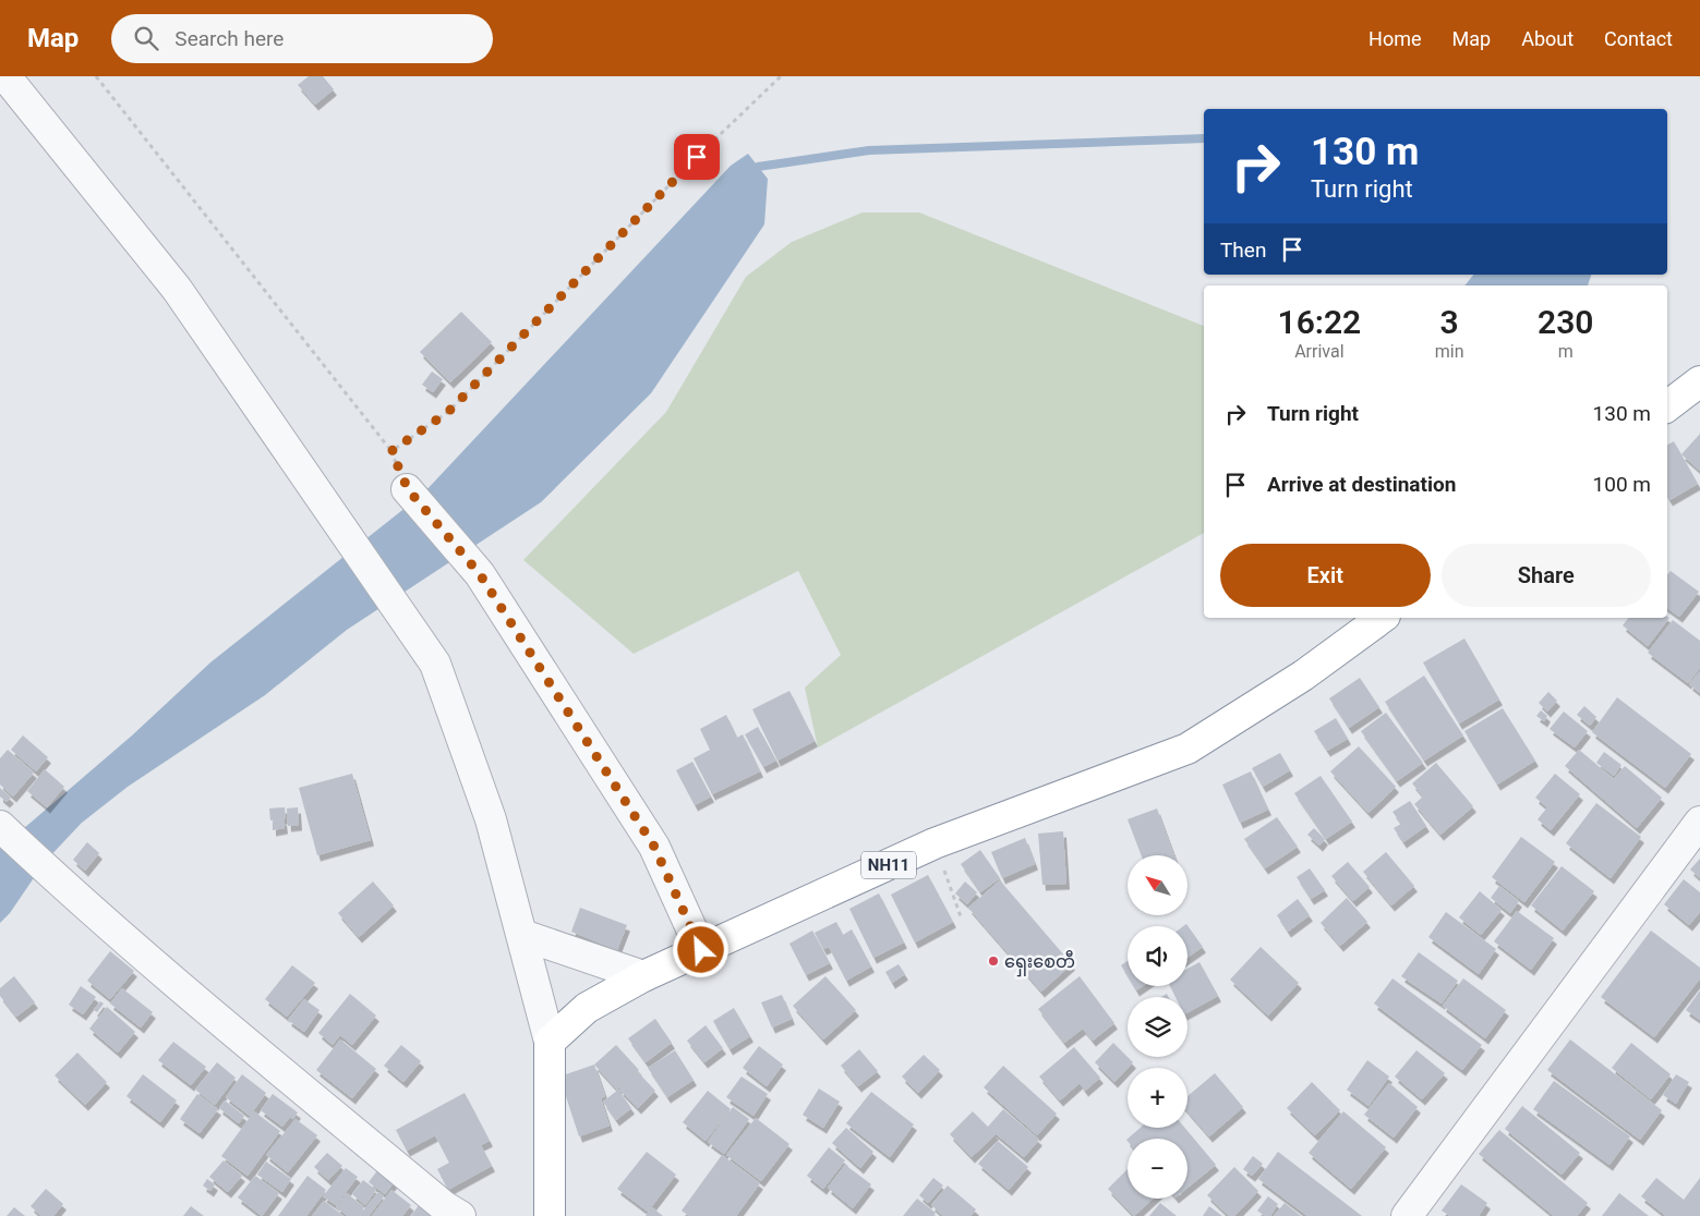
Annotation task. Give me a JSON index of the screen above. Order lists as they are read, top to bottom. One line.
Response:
{"streets":{"highway":["NH11"]},"places":["ရှေးစေတီ"],"north":"top left","page":{"header":"Map","search":"Search here","nav":["Home","Map","About","Contact"],"turn":["130 m","Turn right"],"then":"Then","eta":["16:22","Arrival","3","min","230","m"],"list":[{"name":"Turn right","value":"130 m"},{"name":"Arrive at destination","value":"100 m"}],"buttons":["Exit","Share"],"map_buttons":["+","−"]}}
